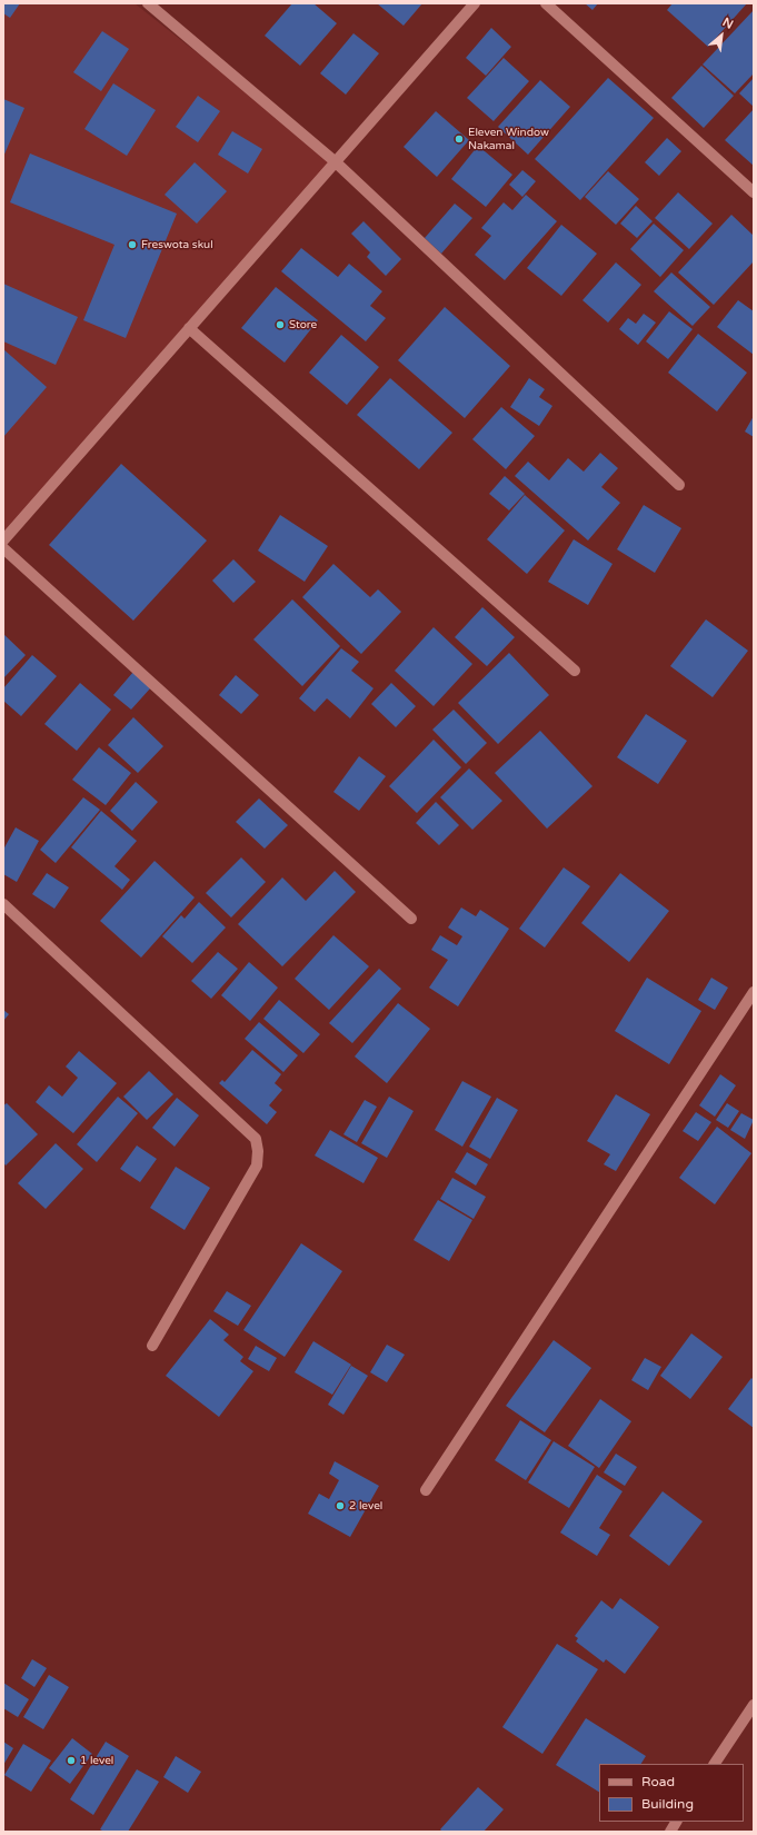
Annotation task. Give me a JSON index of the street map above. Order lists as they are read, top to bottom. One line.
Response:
{"places":["Eleven Window Nakamal","Freswota skul","Store","2 level","1 level"],"legend":["Road","Building"],"north":"top right"}
